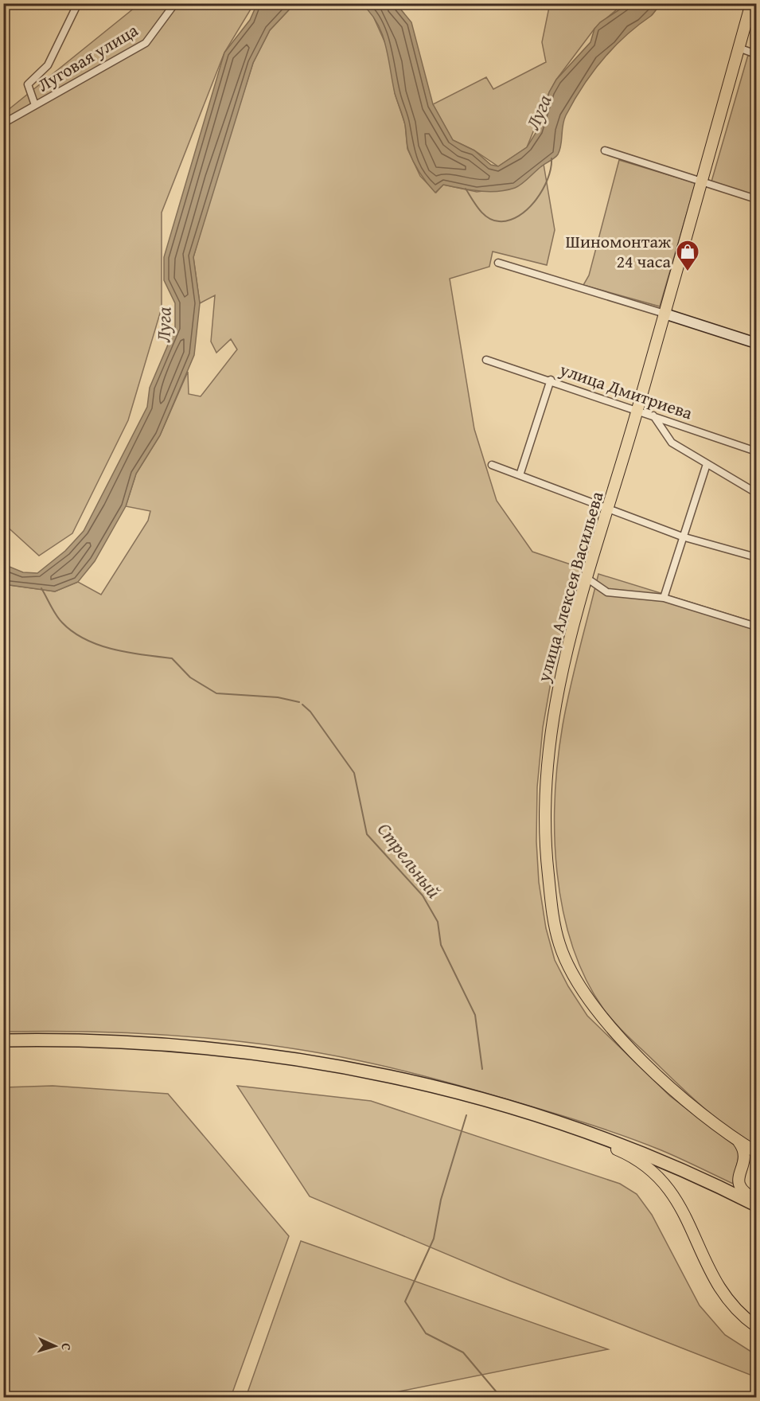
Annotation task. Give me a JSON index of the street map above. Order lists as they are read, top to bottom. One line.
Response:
{"streets":{"main road":["улица Алексея Васильева"],"street":["Луговая улица","улица Дмитриева"]},"crossings":[["улица Дмитриева","улица Алексея Васильева"]],"water":["Луга","Стрельный"],"places":{"shop":["Шиномонтаж 24 часа"]},"north":"right"}
